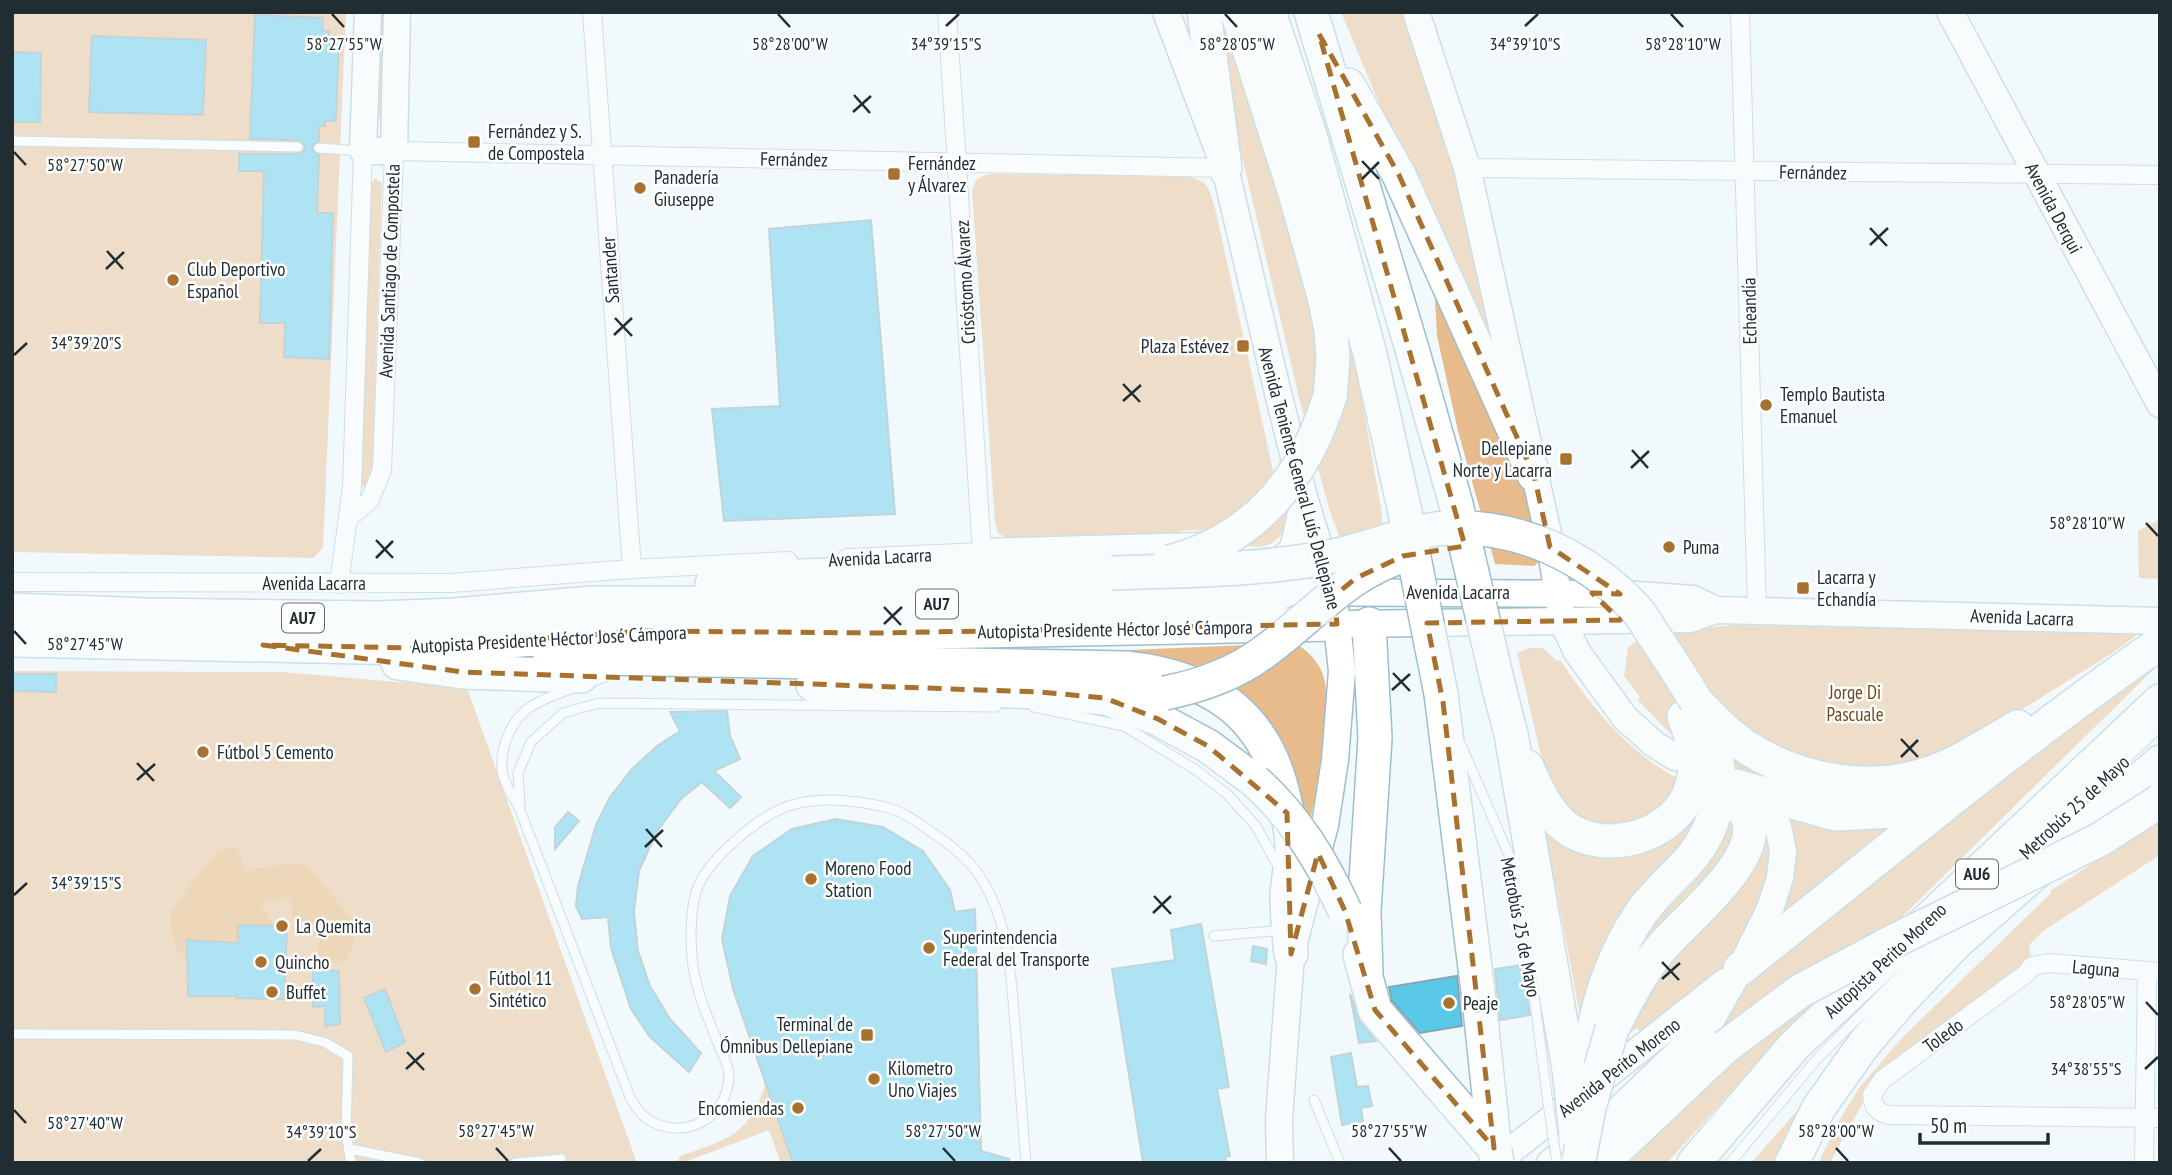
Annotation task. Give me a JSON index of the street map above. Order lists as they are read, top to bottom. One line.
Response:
{"streets":{"highway":["AU7","Autopista Presidente Héctor José Cámpora","AU6","Autopista Perito Moreno"],"street":["Fernández","Avenida Derqui","Santander","Avenida Santiago de Compostela","Crisóstomo Álvarez","Echeandía","Avenida Teniente General Luís Dellepiane","Avenida Lacarra","Laguna","Toledo","Avenida Perito Moreno"],"lane":["Metrobús 25 de Mayo"]},"crossings":[["Fernández","Avenida Derqui"],["Fernández","Santander"],["Fernández","Avenida Santiago de Compostela"],["Fernández","Crisóstomo Álvarez"],["Fernández","Echeandía"],["Fernández","Avenida Teniente General Luís Dellepiane"],["Santander","Avenida Lacarra"],["Avenida Santiago de Compostela","Avenida Lacarra"],["Crisóstomo Álvarez","Avenida Lacarra"],["Echeandía","Avenida Lacarra"],["Avenida Teniente General Luís Dellepiane","Avenida Lacarra"],["Avenida Teniente General Luís Dellepiane","Autopista Presidente Héctor José Cámpora"],["Avenida Lacarra","Autopista Presidente Héctor José Cámpora"],["Laguna","Toledo"]],"parks":["Jorge Di Pascuale"],"places":{"transit":["Fernández y S. de Compostela","Fernández y Álvarez","Plaza Estévez","Dellepiane Norte y Lacarra","Lacarra y Echandía","Terminal de Ómnibus Dellepiane"],"other":["Panadería Giuseppe","Club Deportivo Español","Templo Bautista Emanuel","Puma","Fútbol 5 Cemento","Moreno Food Station","La Quemita","Superintendencia Federal del Transporte","Quincho","Fútbol 11 Sintético","Buffet","Peaje","Kilometro Uno Viajes","Encomiendas"]},"scale_bar":"50 m","coordinates":["34°39'15\"S","34°39'10\"S","58°27'55\"W","58°28'00\"W","58°28'05\"W","58°28'10\"W","58°27'50\"W","34°39'20\"S","58°27'45\"W","34°38'55\"S","58°27'40\"W"]}
